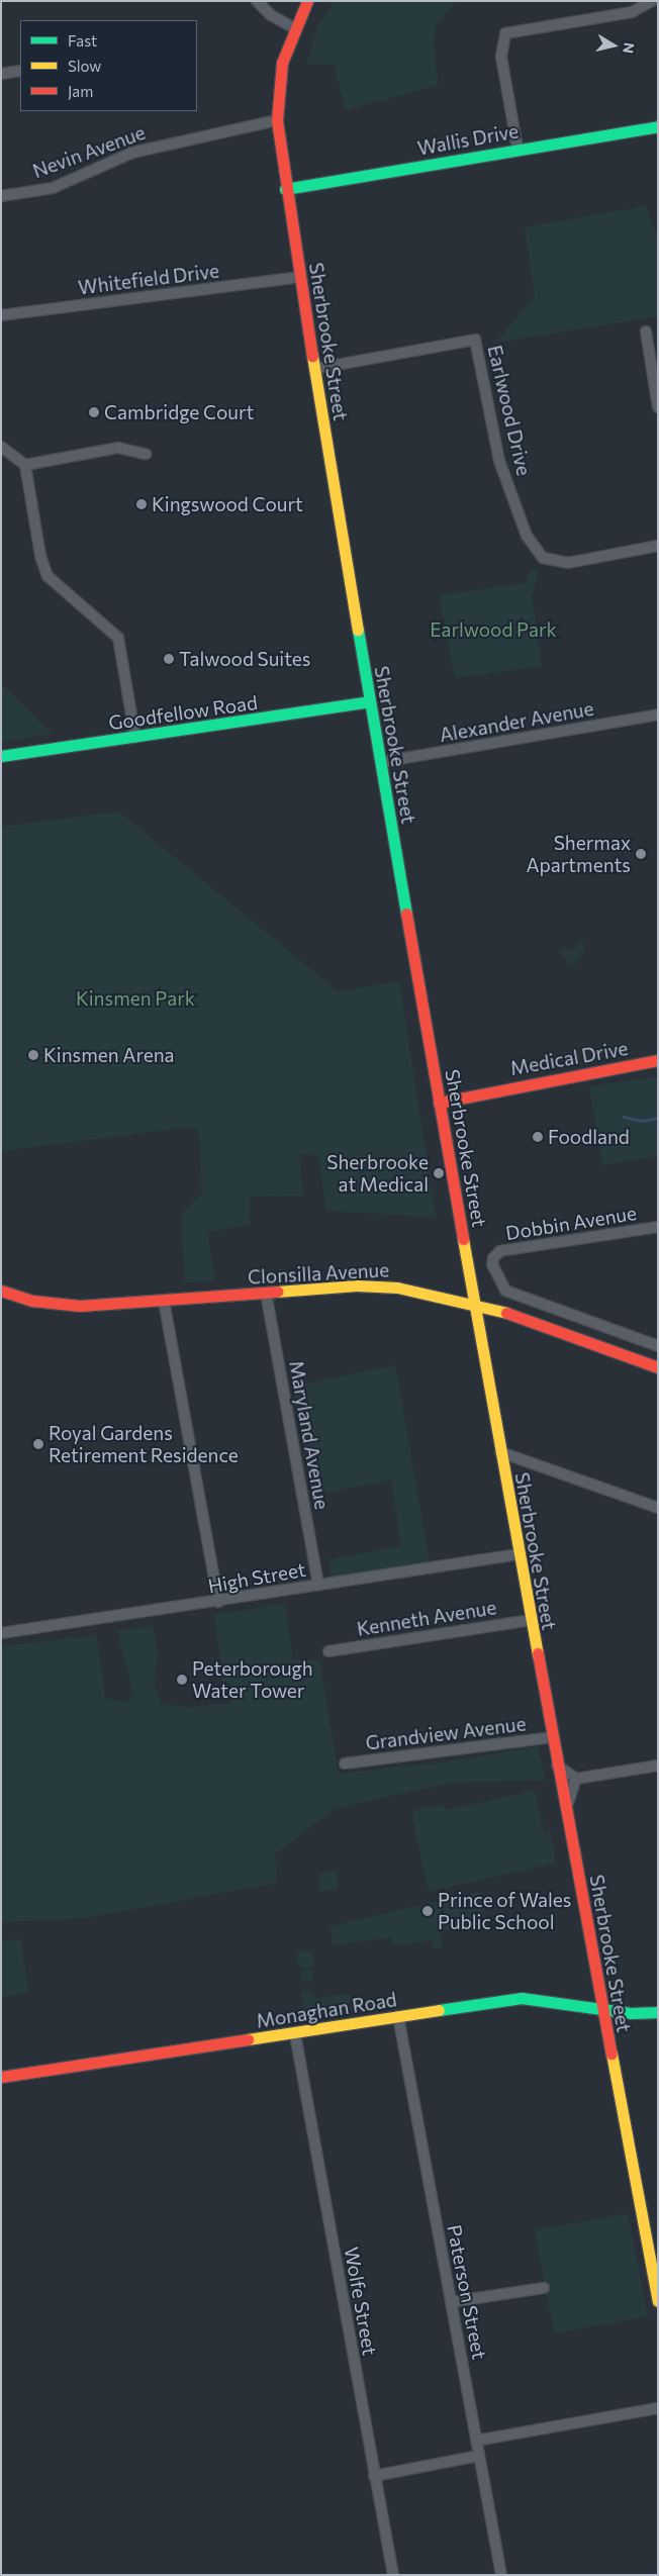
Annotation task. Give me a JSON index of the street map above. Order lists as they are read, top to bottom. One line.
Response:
{"streets":{"main road":["Wallis Drive","Sherbrooke Street","Goodfellow Road","Medical Drive","Clonsilla Avenue","Monaghan Road"],"street":["Nevin Avenue","Whitefield Drive","Earlwood Drive","Alexander Avenue","Dobbin Avenue","Maryland Avenue","High Street","Kenneth Avenue","Grandview Avenue","Paterson Street","Wolfe Street"]},"crossings":[["Wallis Drive","Sherbrooke Street"],["Nevin Avenue","Sherbrooke Street"],["Whitefield Drive","Sherbrooke Street"],["Sherbrooke Street","Earlwood Drive"],["Sherbrooke Street","Goodfellow Road"],["Sherbrooke Street","Alexander Avenue"],["Sherbrooke Street","Medical Drive"],["Sherbrooke Street","Clonsilla Avenue"],["Sherbrooke Street","High Street"],["Sherbrooke Street","Kenneth Avenue"],["Sherbrooke Street","Grandview Avenue"],["Sherbrooke Street","Monaghan Road"],["Clonsilla Avenue","Maryland Avenue"],["Maryland Avenue","High Street"],["Monaghan Road","Paterson Street"],["Monaghan Road","Wolfe Street"]],"parks":["Earlwood Park","Kinsmen Park"],"places":["Cambridge Court","Kingswood Court","Talwood Suites","Shermax Apartments","Kinsmen Arena","Foodland","Sherbrooke at Medical","Royal Gardens Retirement Residence","Peterborough Water Tower","Prince of Wales Public School"],"legend":["Fast","Slow","Jam"],"north":"right"}
